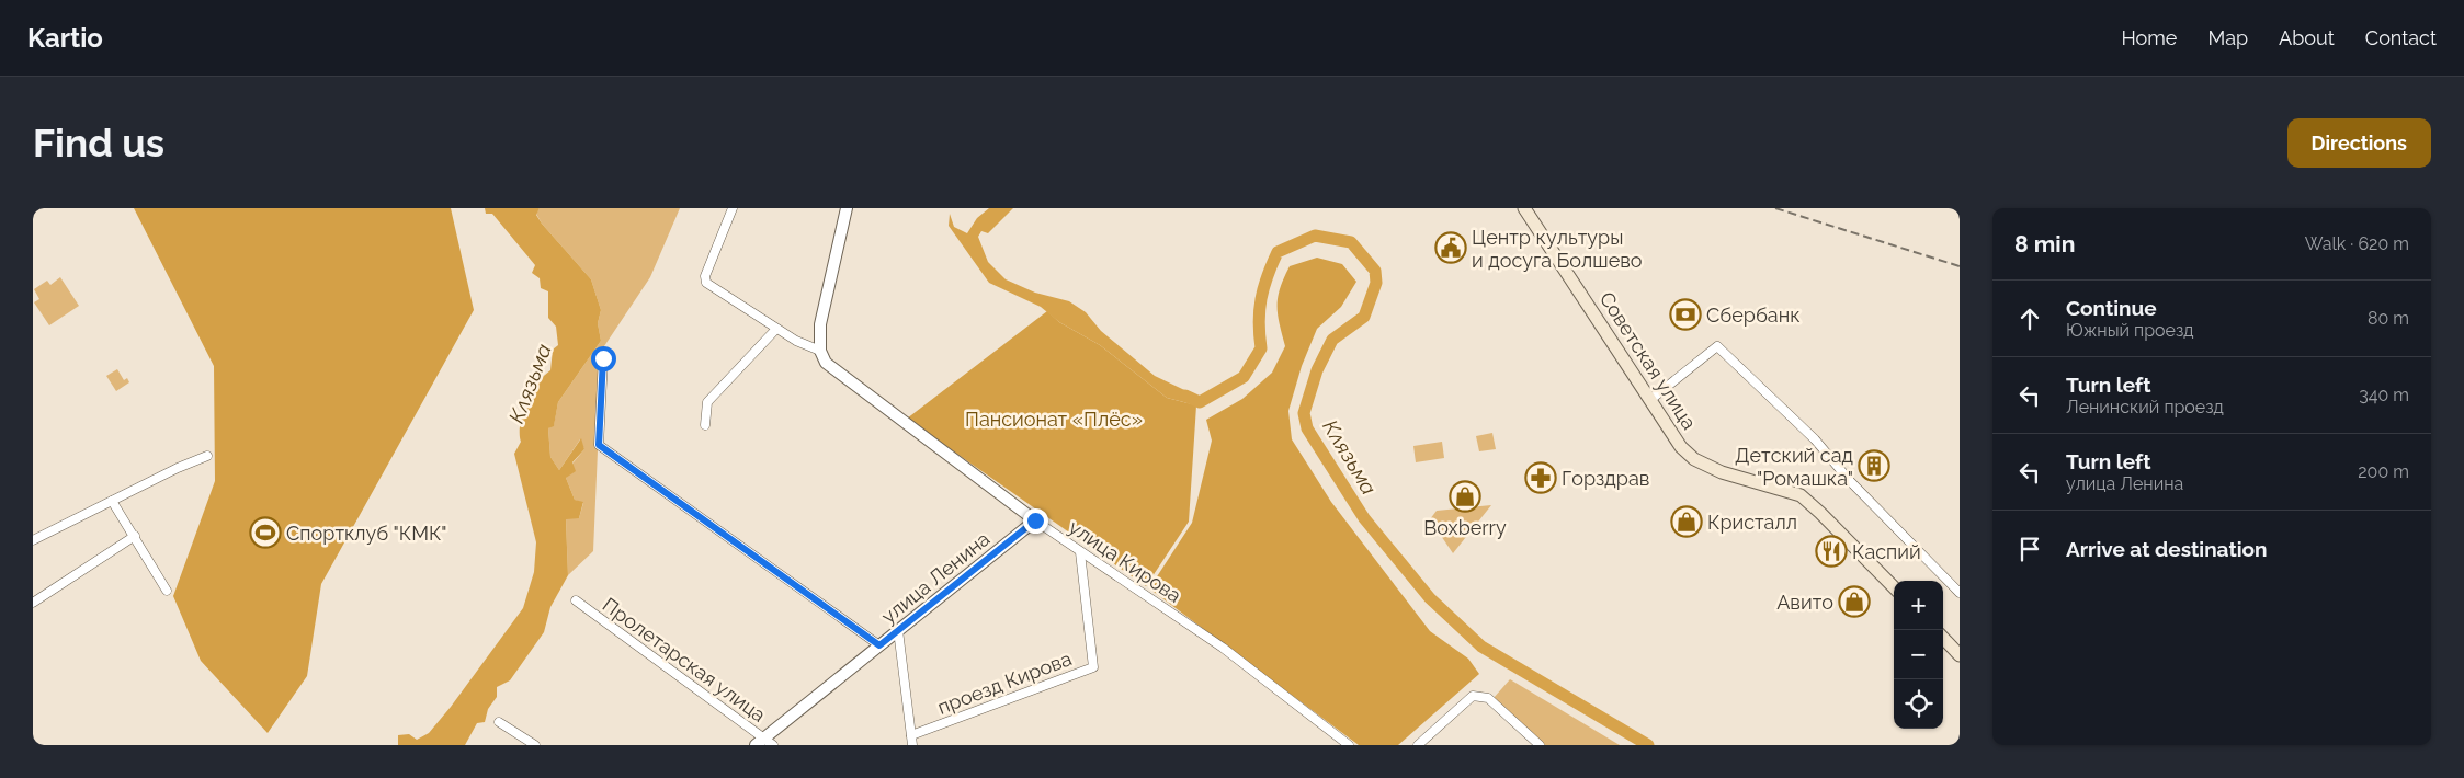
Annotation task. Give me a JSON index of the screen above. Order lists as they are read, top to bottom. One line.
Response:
{"streets":{"main road":["Советская улица"],"street":["улица Кирова","улица Ленина","Пролетарская улица","проезд Кирова"]},"crossings":[["улица Кирова","улица Ленина"],["улица Кирова","проезд Кирова"],["улица Ленина","Пролетарская улица"]],"water":["Клязьма"],"parks":["Пансионат «Плёс»"],"places":{"public building":["Центр культуры и досуга Болшево"],"bank":["Сбербанк"],"building":["Детский сад \"Ромашка\""],"pharmacy":["Горздрав"],"shop":["Boxberry","Кристалл","Авито"],"sports":["Спортклуб \"КМК\""],"restaurant":["Каспий"]},"page":{"header":"Kartio","nav":["Home","Map","About","Contact"],"buttons":"Directions","title":"Find us","heading":["8 min","Walk · 620 m"],"list":[["Continue","Южный проезд","80 m"],["Turn left","Ленинский проезд","340 m"],["Turn left","улица Ленина","200 m"],"Arrive at destination"],"map_buttons":["+","−"]}}
